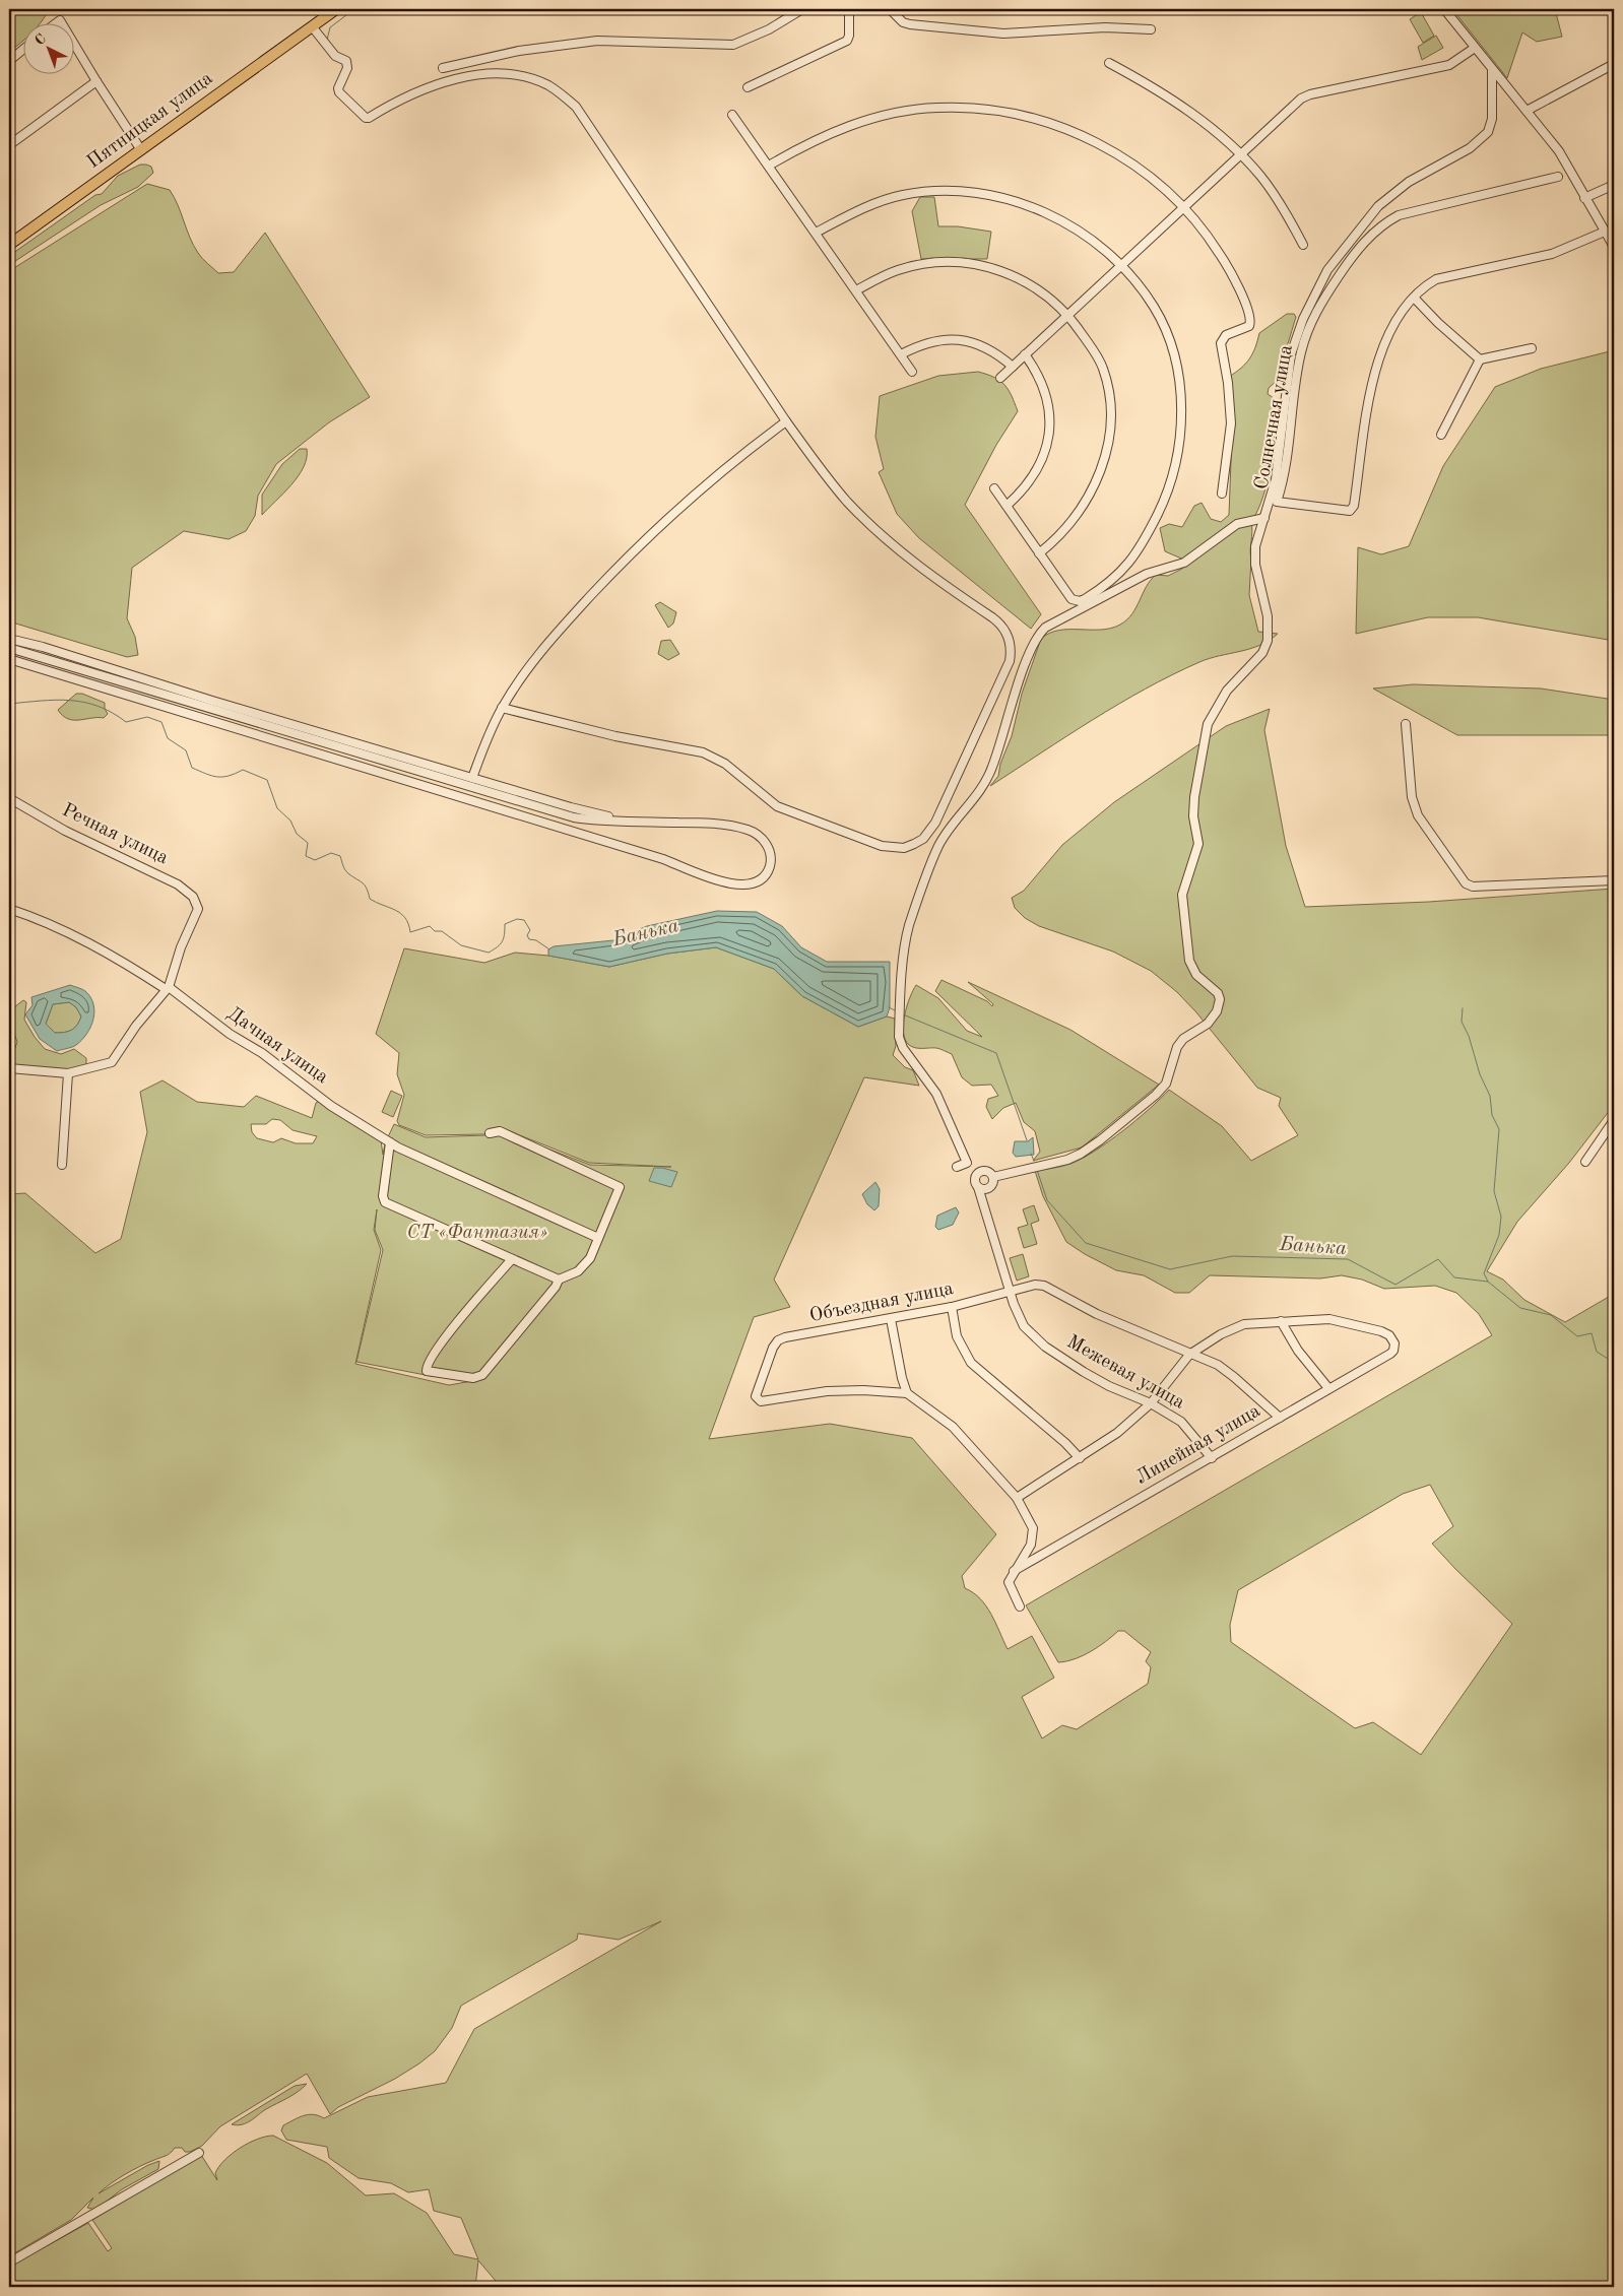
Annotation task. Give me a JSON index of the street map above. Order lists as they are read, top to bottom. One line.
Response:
{"streets":{"main road":["Пятницкая улица"],"street":["Солнечная улица","Речная улица","Дачная улица","Объездная улица","Межевая улица","Линейная улица"]},"crossings":[["Речная улица","Дачная улица"],["Объездная улица","Межевая улица"],["Объездная улица","Линейная улица"],["Межевая улица","Линейная улица"]],"water":["Банька"],"parks":["СТ «Фантазия»"],"north":"top left"}
